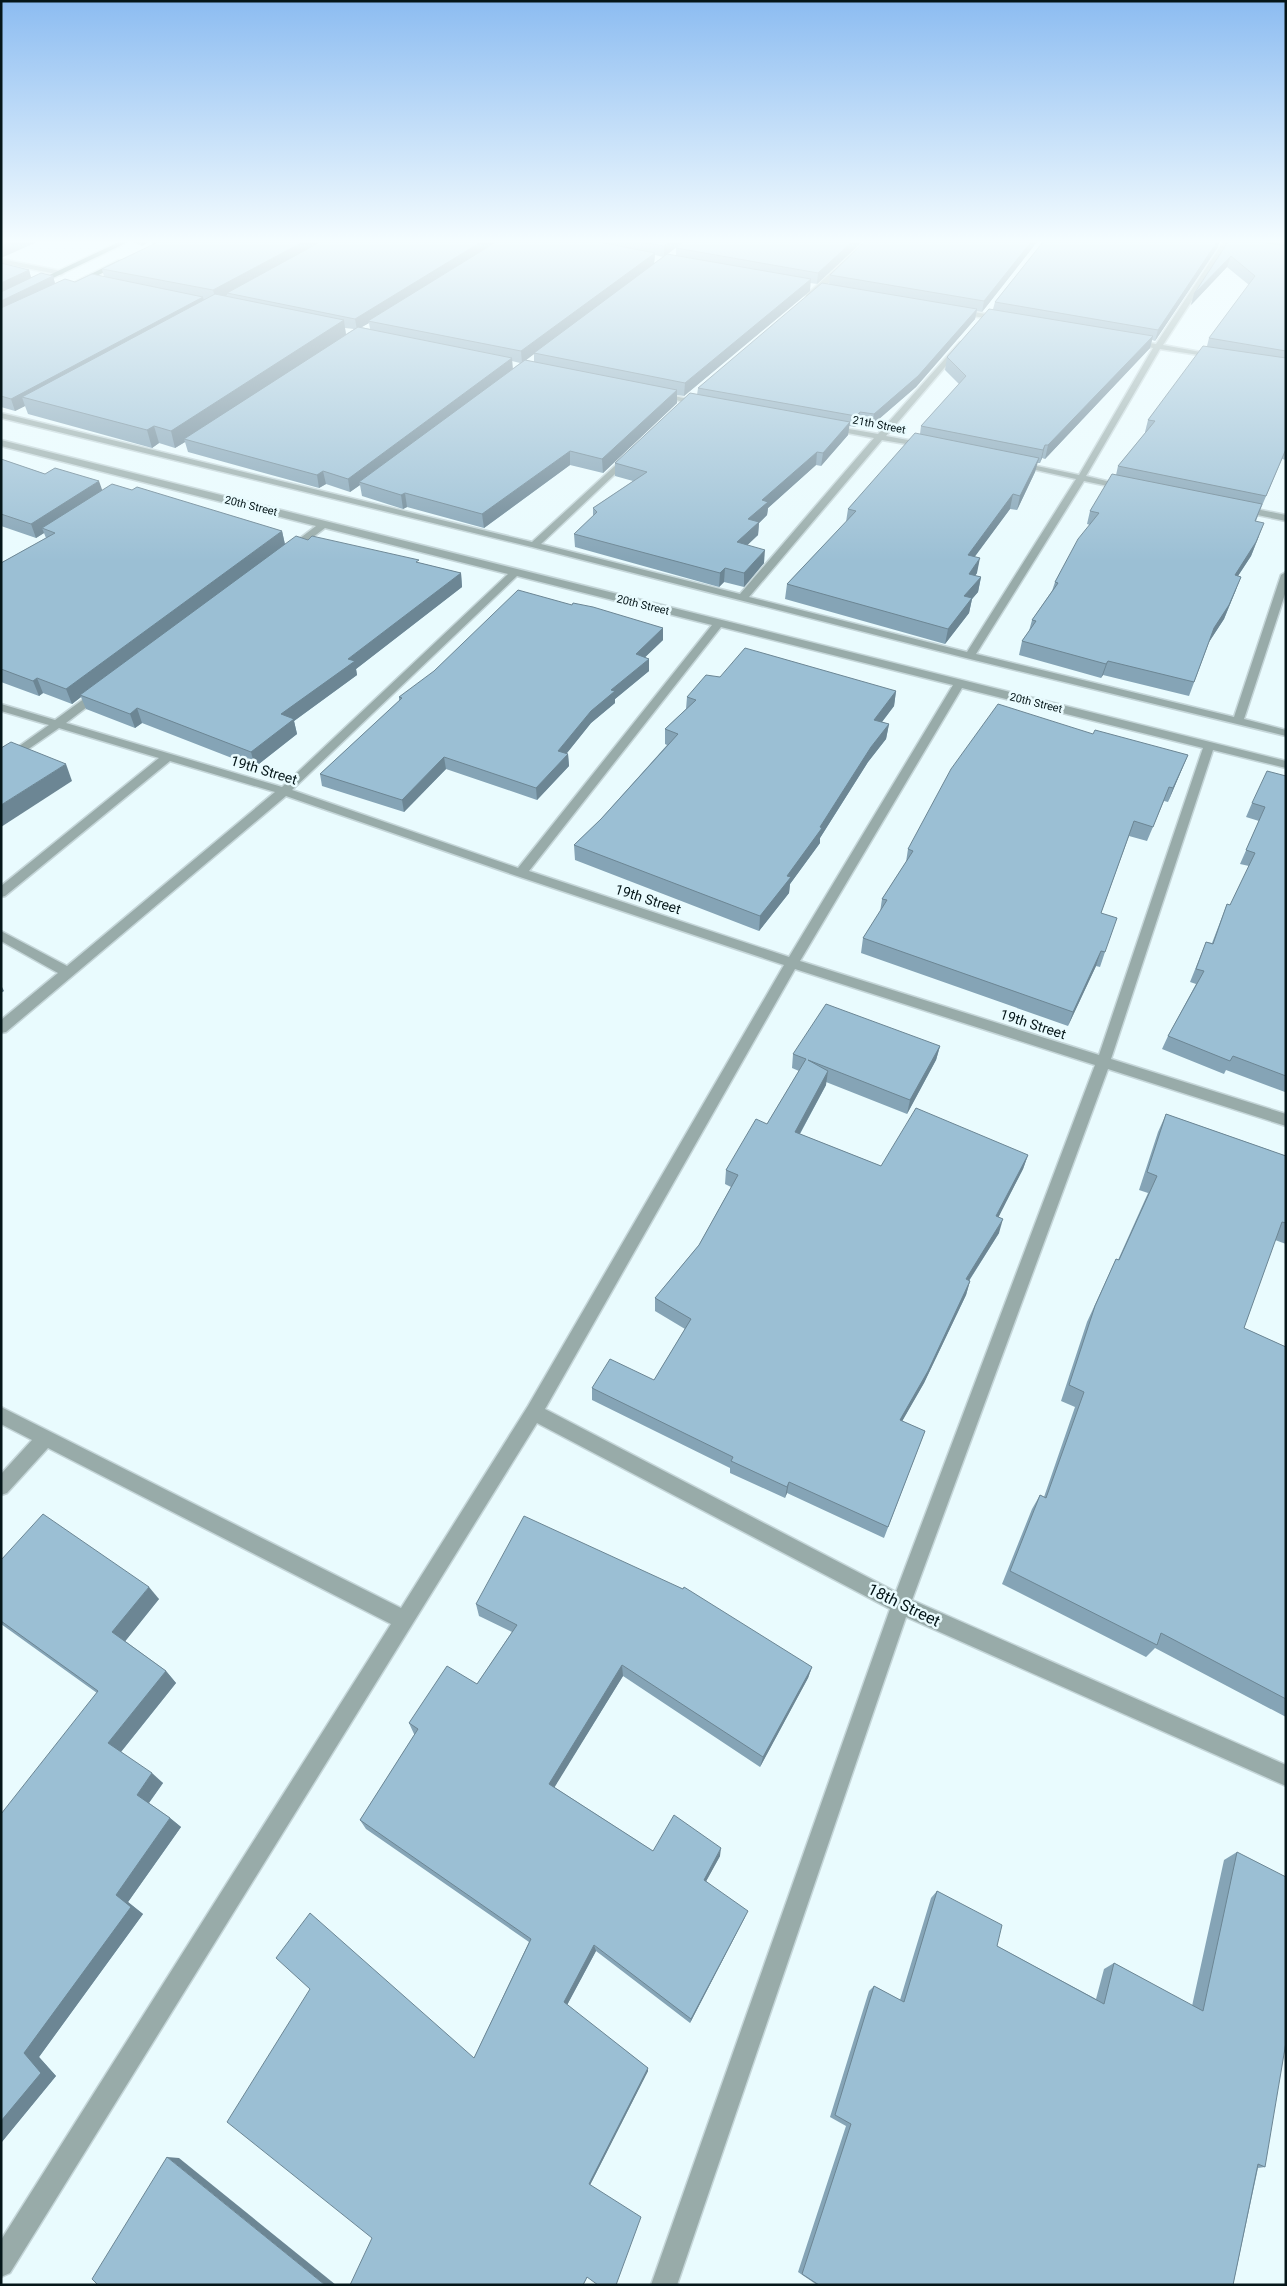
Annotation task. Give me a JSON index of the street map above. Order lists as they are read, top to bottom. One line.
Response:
{"streets":{"street":["21th Street","20th Street","19th Street","18th Street"]}}
